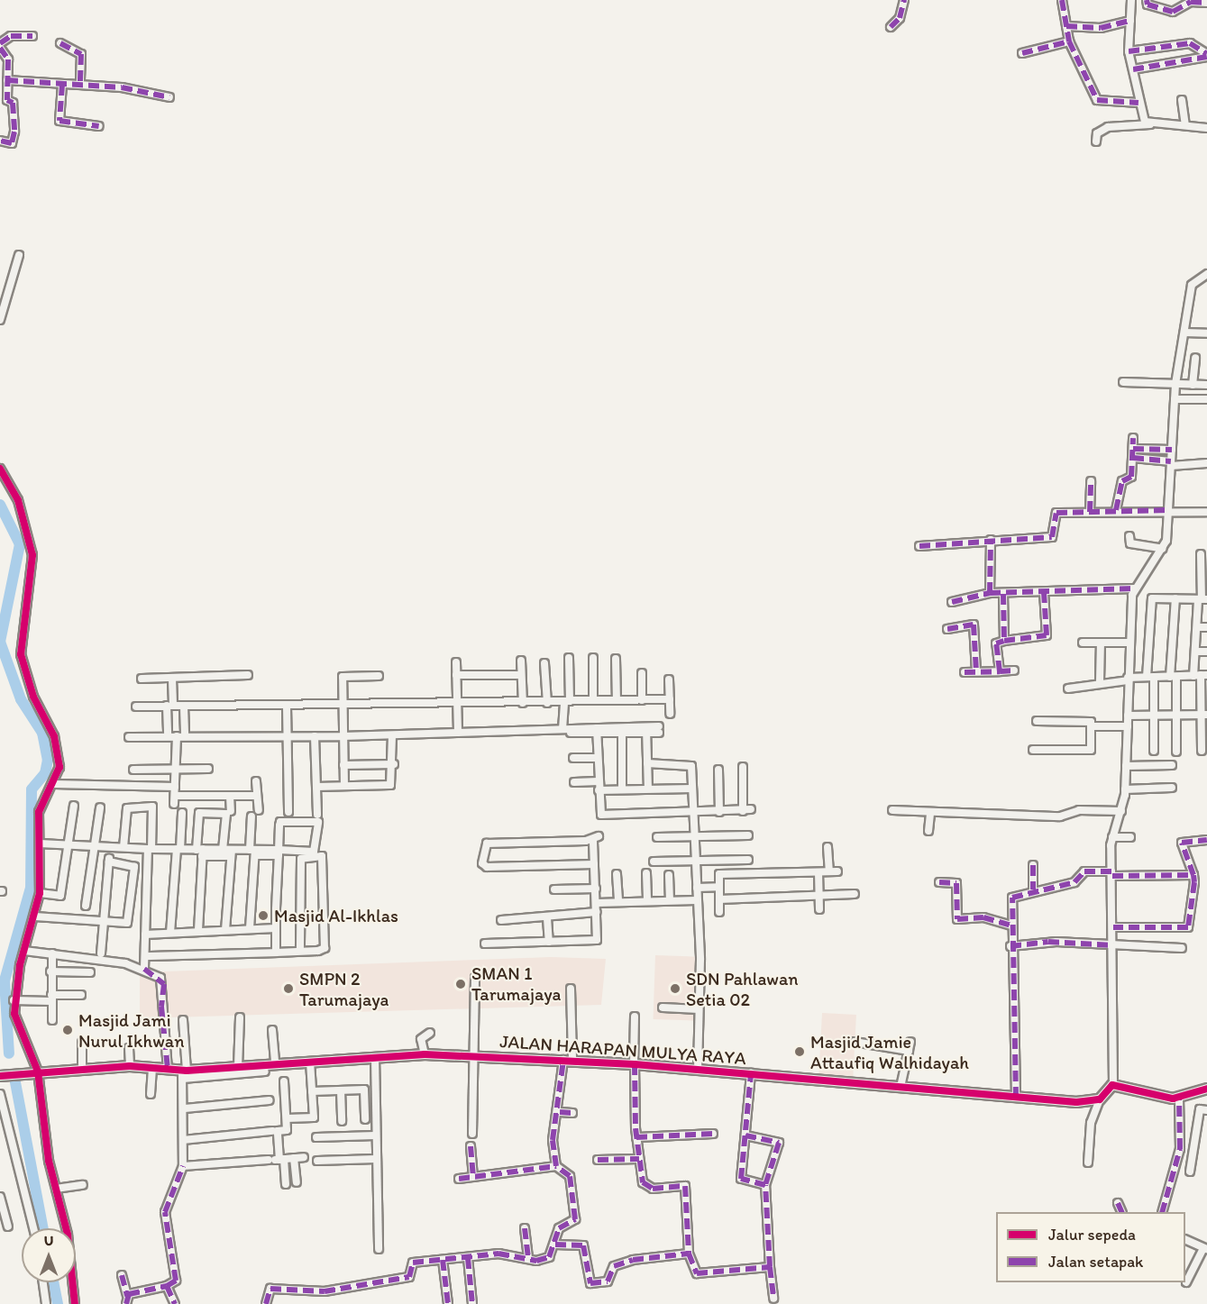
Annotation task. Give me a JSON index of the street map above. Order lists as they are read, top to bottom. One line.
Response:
{"streets":{"street":["JALAN HARAPAN MULYA RAYA"]},"places":["Masjid Al-Ikhlas","SMAN 1 Tarumajaya","SMPN 2 Tarumajaya","SDN Pahlawan Setia 02","Masjid Jami Nurul Ikhwan","Masjid Jamie Attaufiq Walhidayah"],"legend":["Jalur sepeda","Jalan setapak"],"north":"top"}
